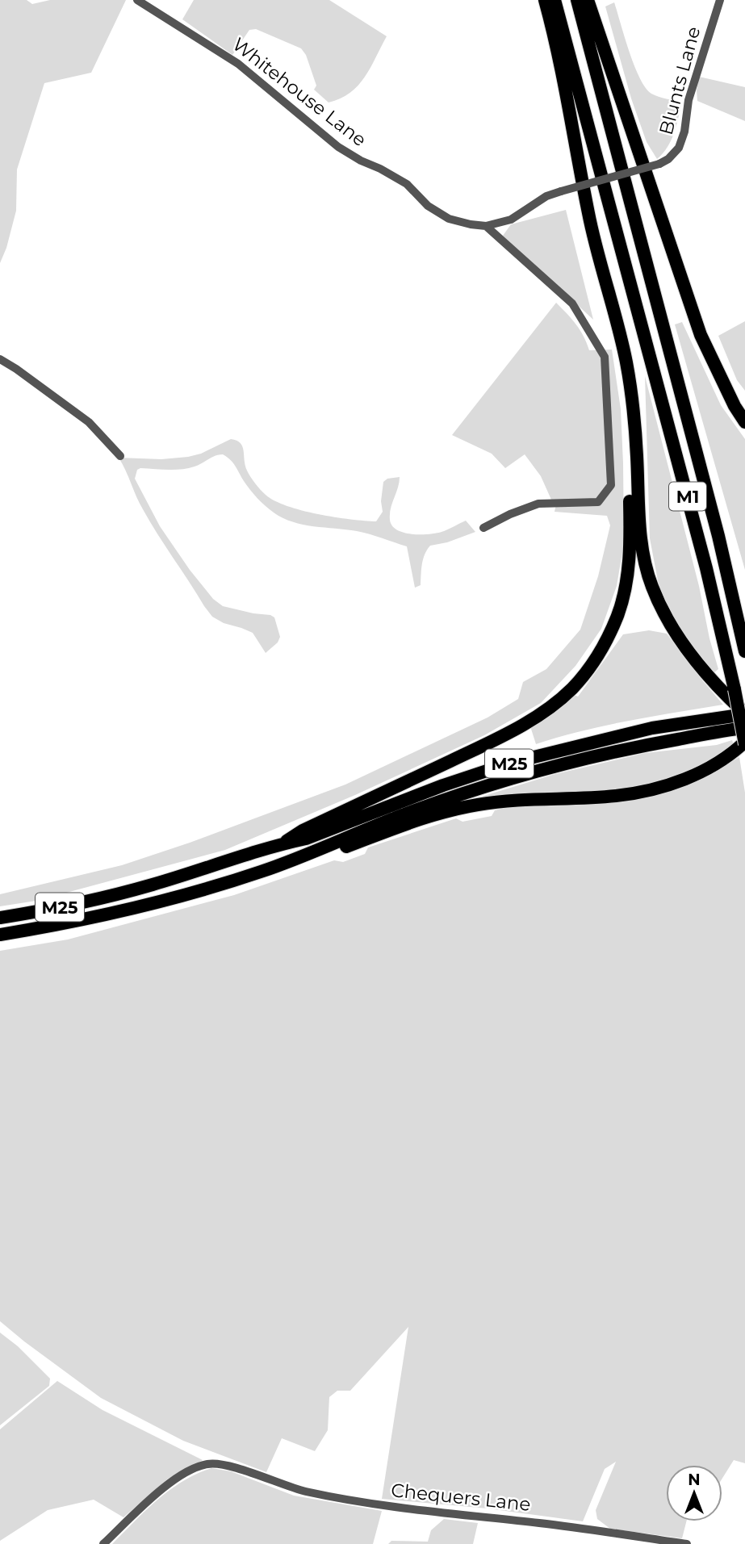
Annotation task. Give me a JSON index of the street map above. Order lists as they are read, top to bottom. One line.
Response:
{"streets":{"highway":["M1","M25"],"street":["Blunts Lane","Whitehouse Lane","Chequers Lane"]},"crossings":[["Blunts Lane","Whitehouse Lane"]],"north":"top"}
